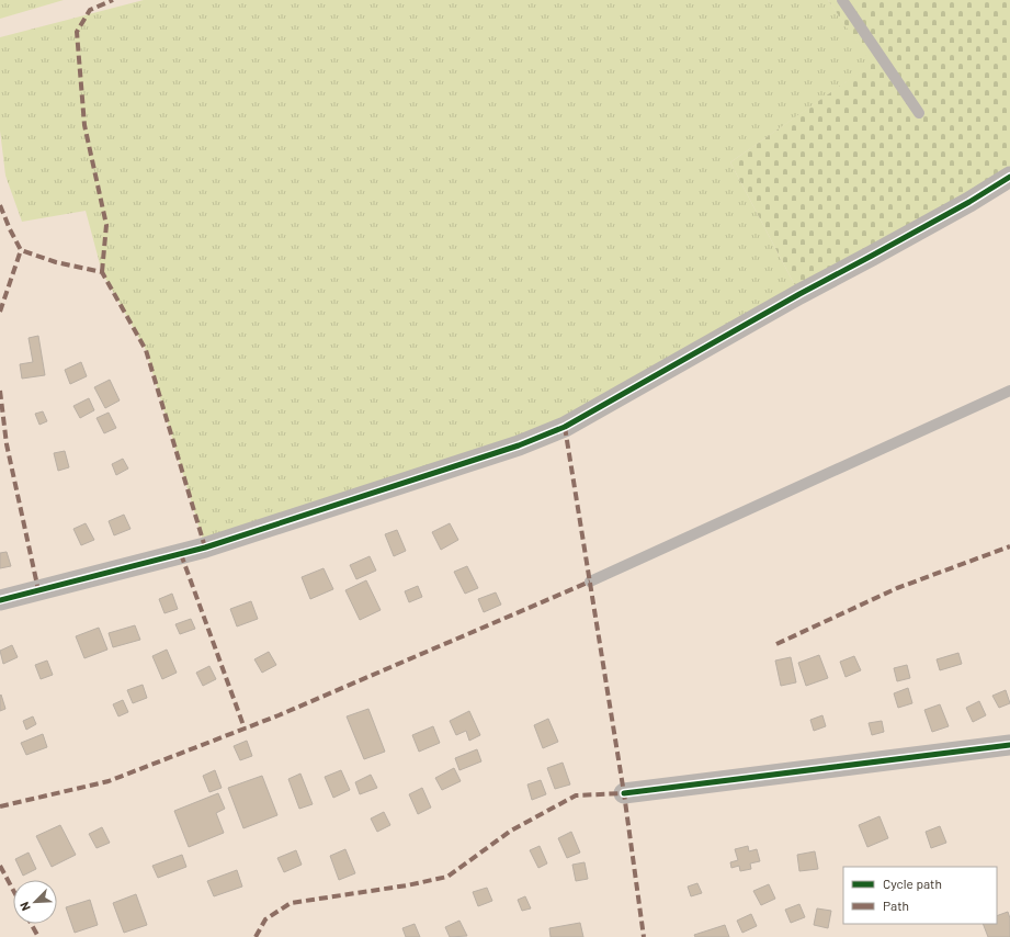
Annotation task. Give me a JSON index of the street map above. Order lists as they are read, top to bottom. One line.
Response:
{"legend":["Cycle path","Path"],"north":"bottom left"}
